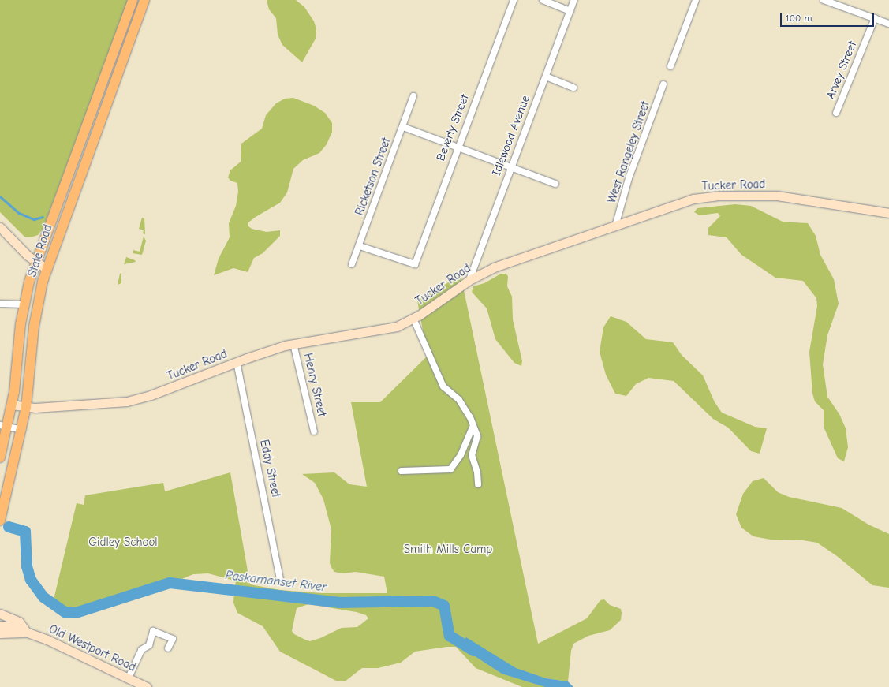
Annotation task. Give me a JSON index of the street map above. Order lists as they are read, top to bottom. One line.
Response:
{"streets":{"main road":["Tucker Road","State Road","Old Westport Road"],"street":["Arvey Street","Beverly Street","Idlewood Avenue","West Rangeley Street","Ricketson Street","Henry Street","Eddy Street"]},"crossings":[["Beverly Street","Ricketson Street"],["Idlewood Avenue","Tucker Road"],["West Rangeley Street","Tucker Road"],["Tucker Road","State Road"],["Tucker Road","Henry Street"],["Tucker Road","Eddy Street"]],"water":["Paskamanset River"],"parks":["Gidley School","Smith Mills Camp"],"scale_bar":"100 m"}
